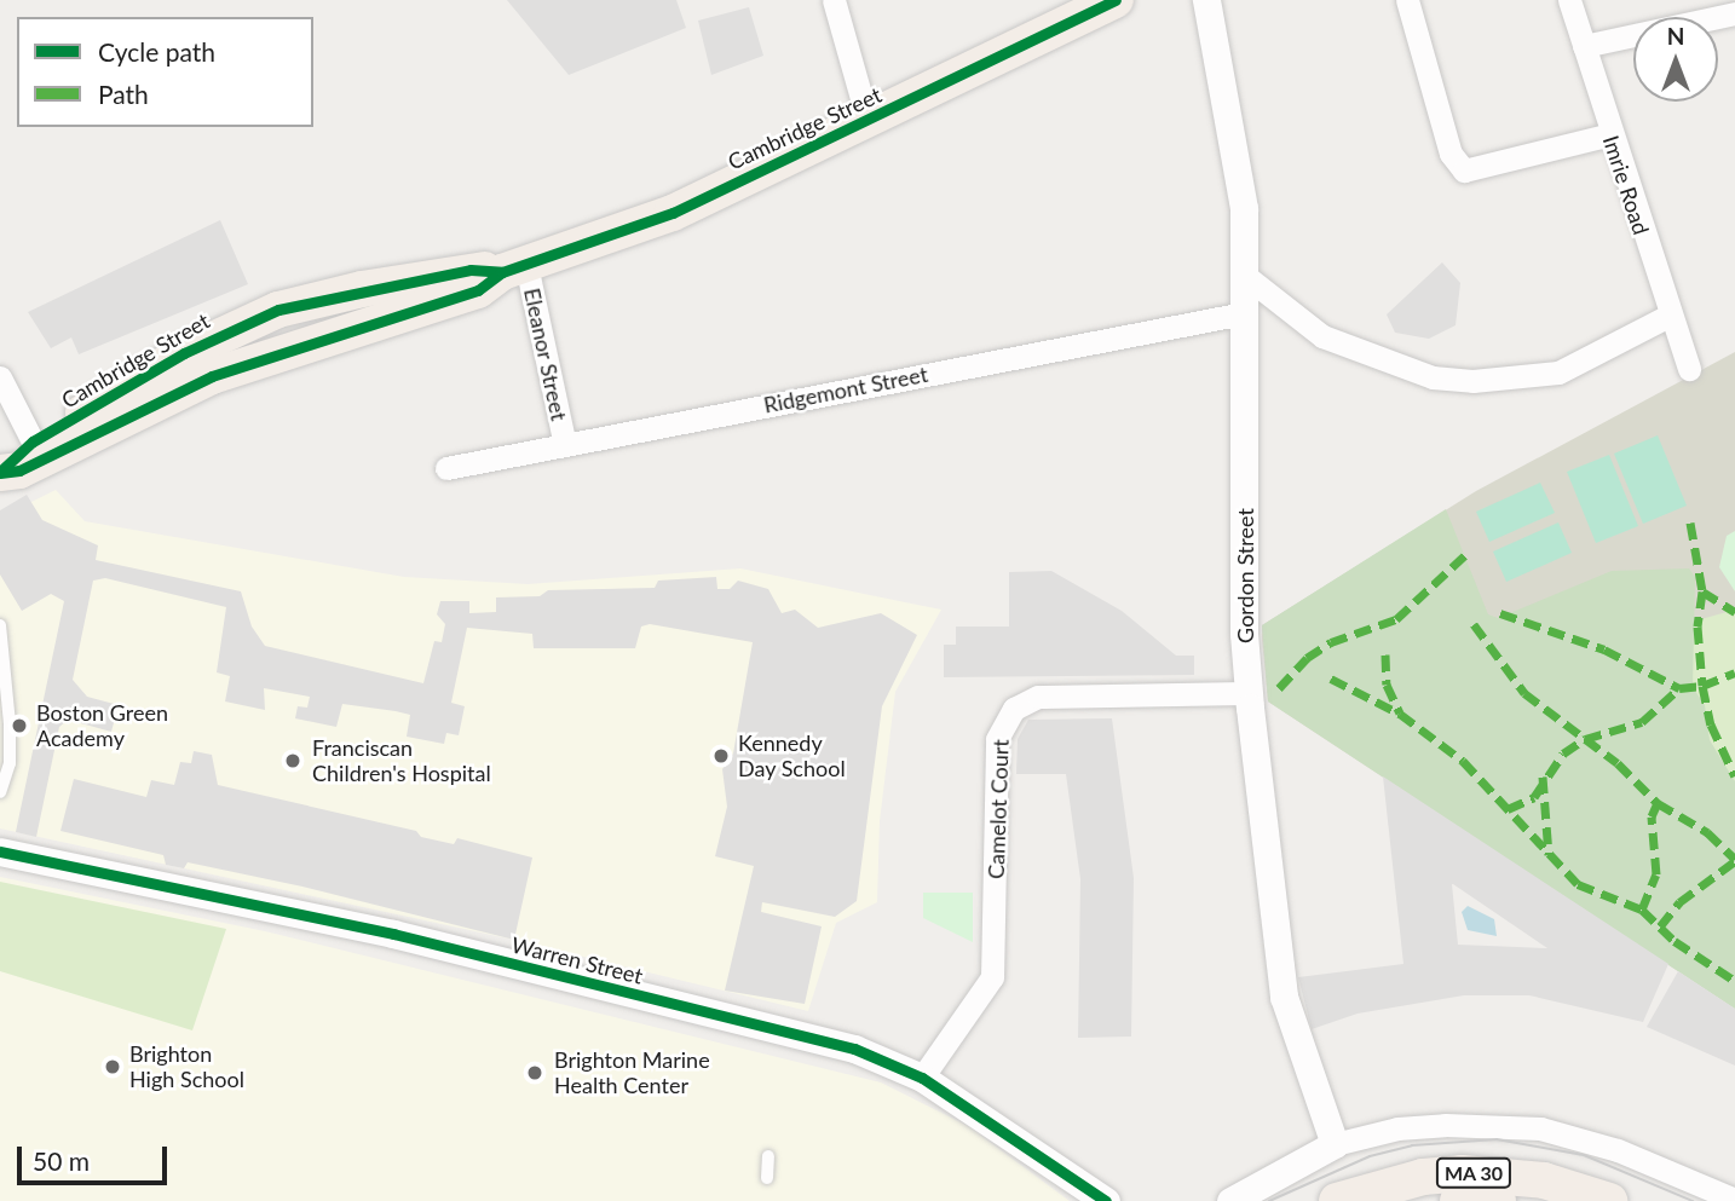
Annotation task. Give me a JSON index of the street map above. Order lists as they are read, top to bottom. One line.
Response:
{"streets":{"main road":["Cambridge Street","MA 30"],"street":["Imrie Road","Eleanor Street","Ridgemont Street","Gordon Street","Camelot Court","Warren Street"]},"crossings":[["Cambridge Street","Eleanor Street"],["Eleanor Street","Ridgemont Street"],["Ridgemont Street","Gordon Street"],["Gordon Street","Camelot Court"],["Camelot Court","Warren Street"]],"places":["Boston Green Academy","Kennedy Day School","Franciscan Children's Hospital","Brighton High School","Brighton Marine Health Center"],"legend":["Cycle path","Path"],"scale_bar":"50 m","north":"top"}
